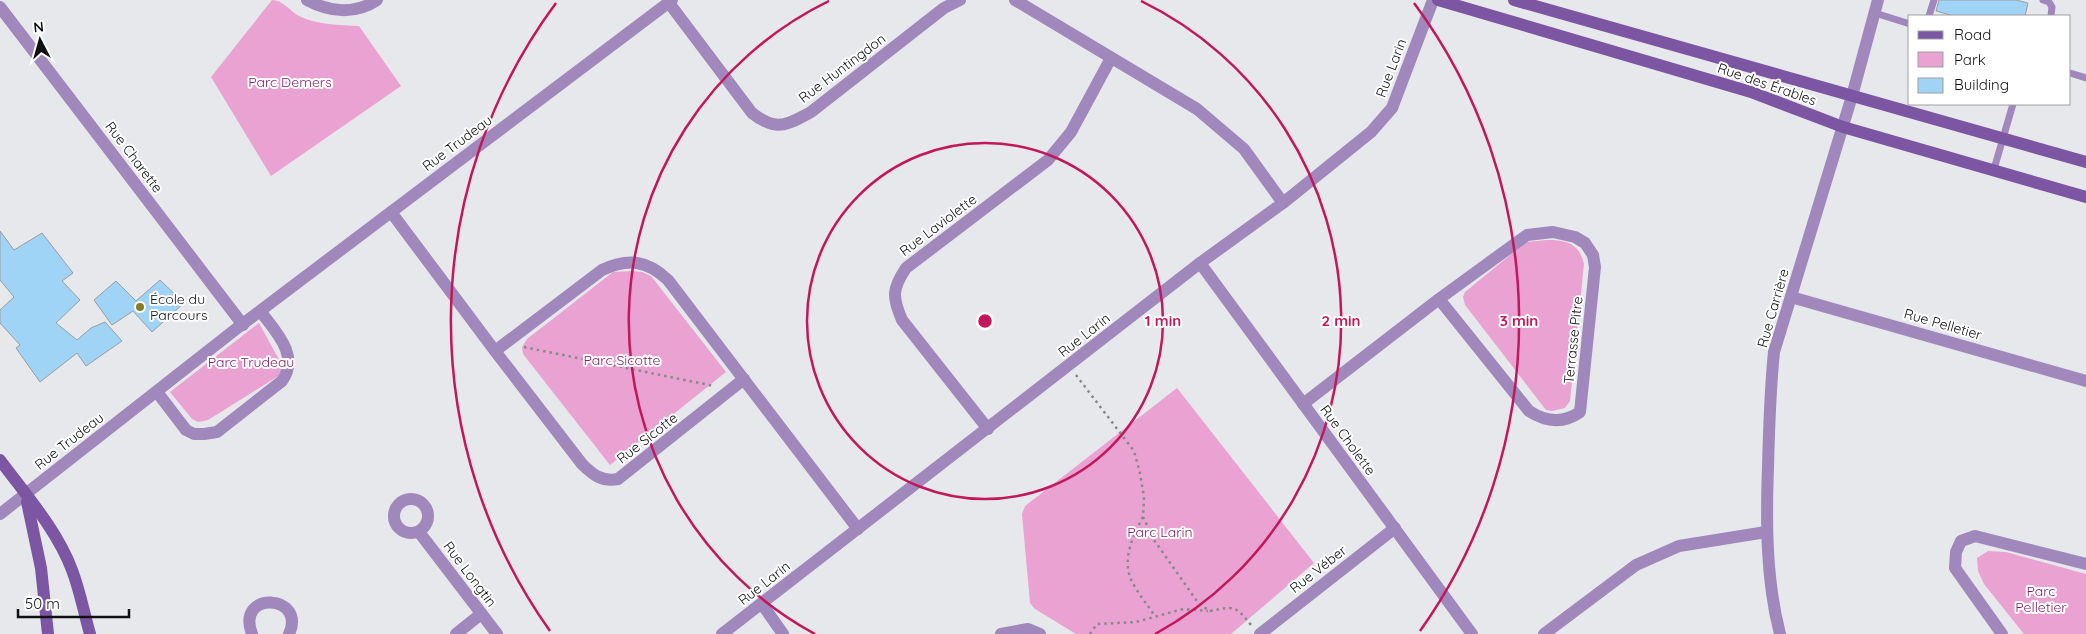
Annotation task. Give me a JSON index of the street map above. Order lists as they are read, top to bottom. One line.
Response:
{"streets":{"street":["Rue Huntingdon","Rue Larin","Rue des Érables","Rue Trudeau","Rue Charette","Rue Laviolette","Rue Carrière","Rue Pelletier","Terrasse Pitre","Rue Sicotte","Rue Cholette","Rue Véber","Rue Longtin"]},"crossings":[["Rue Huntingdon","Rue Trudeau"],["Rue Larin","Rue Laviolette"],["Rue Larin","Rue Cholette"],["Rue des Érables","Rue Carrière"],["Rue Trudeau","Rue Charette"],["Rue Trudeau","Rue Sicotte"],["Rue Carrière","Rue Pelletier"],["Terrasse Pitre","Rue Cholette"],["Rue Cholette","Rue Véber"]],"parks":["Parc Demers","Parc Sicotte","Parc Trudeau","Parc Larin","Parc Pelletier"],"places":["École du Parcours"],"legend":["Road","Park","Building"],"scale_bar":"50 m","north":"top","rings":["1 min","2 min","3 min"]}
